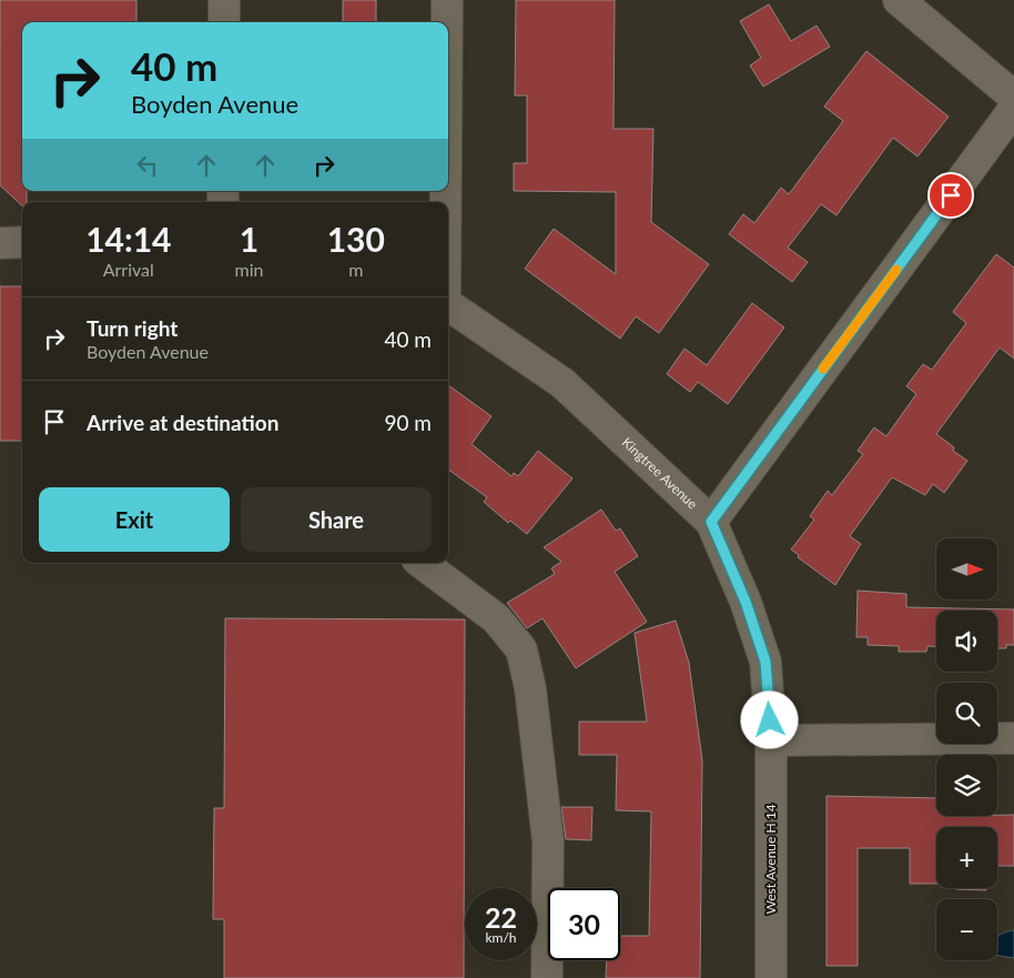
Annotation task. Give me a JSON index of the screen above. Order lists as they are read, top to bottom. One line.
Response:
{"streets":{"street":["Kingtree Avenue","West Avenue H 14"]},"crossings":[["Kingtree Avenue","West Avenue H 14"]],"north":"right","page":{"turn":["40 m","Boyden Avenue"],"eta":["14:14","Arrival","1","min","130","m"],"list":[{"name":"Turn right","note":"Boyden Avenue","value":"40 m"},{"name":"Arrive at destination","value":"90 m"}],"buttons":["Exit","Share"],"map_buttons":["+","−"],"speed":"22 km/h","limit":"30"}}
